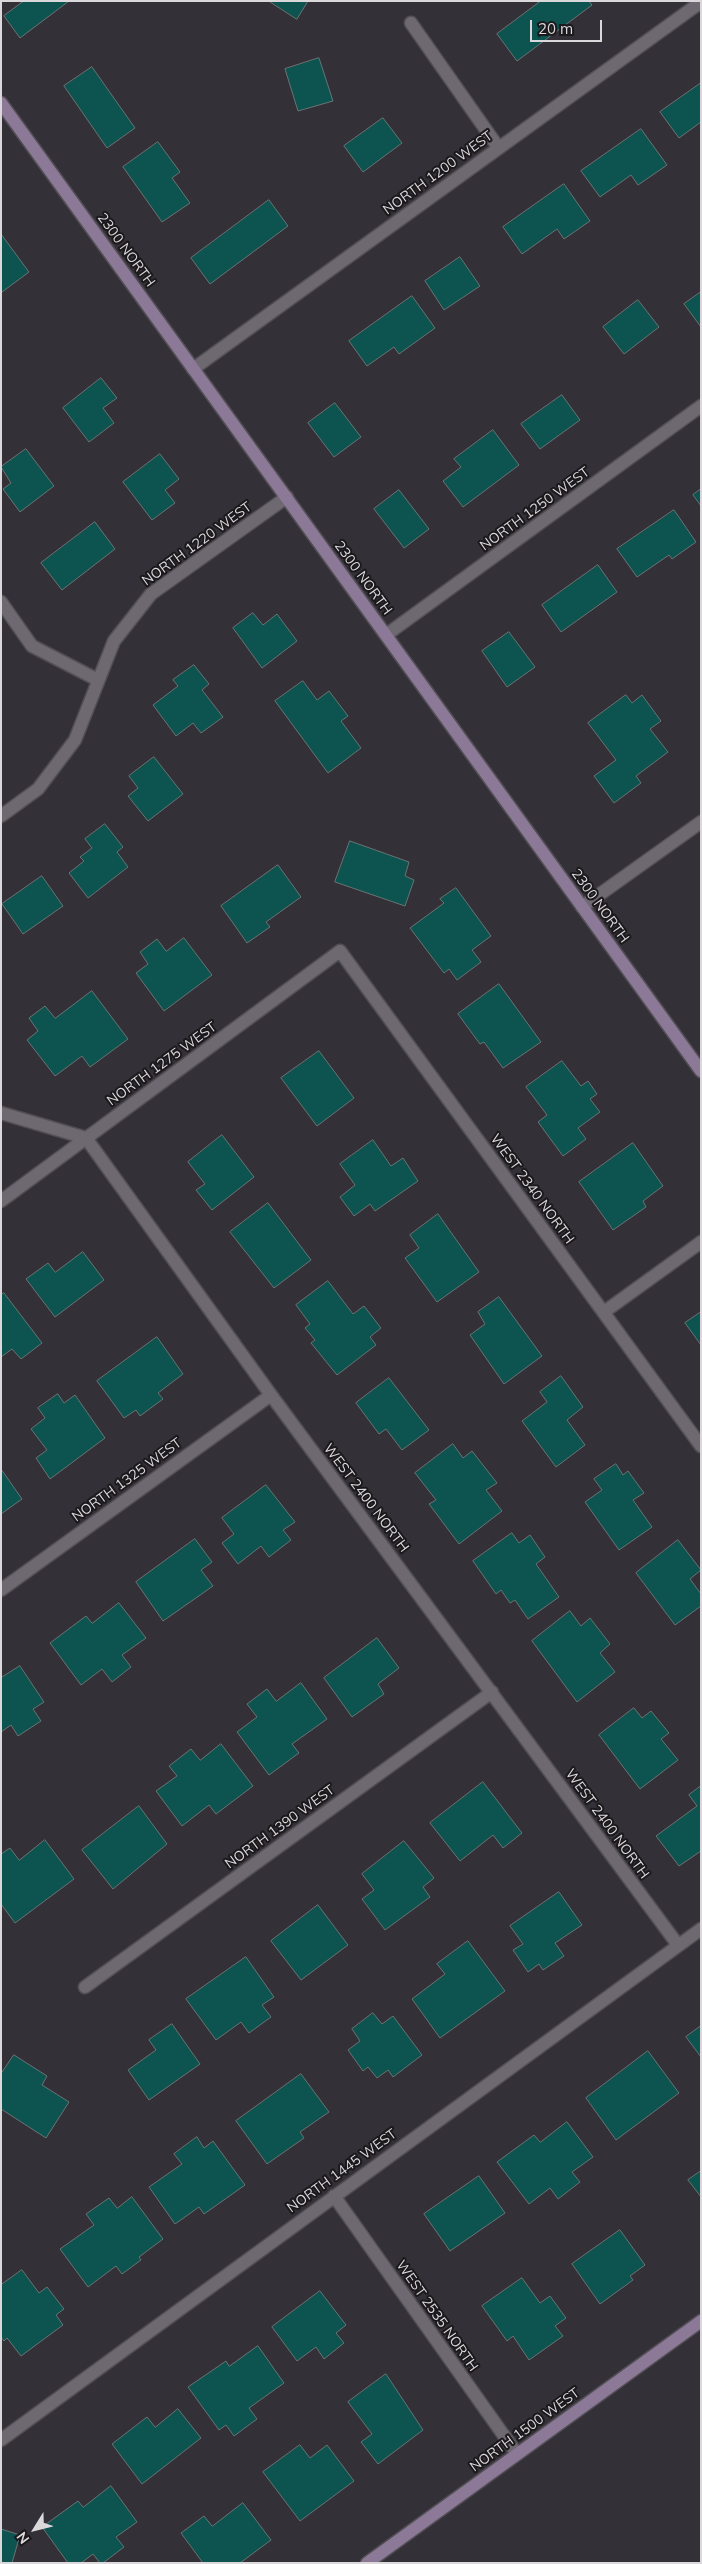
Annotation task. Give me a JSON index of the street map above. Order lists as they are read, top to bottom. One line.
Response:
{"streets":{"street":["NORTH 1200 WEST","2300 NORTH","NORTH 1250 WEST","NORTH 1220 WEST","NORTH 1275 WEST","WEST 2340 NORTH","NORTH 1325 WEST","WEST 2400 NORTH","NORTH 1390 WEST","NORTH 1445 WEST","WEST 2535 NORTH","NORTH 1500 WEST"]},"crossings":[["NORTH 1200 WEST","2300 NORTH"],["2300 NORTH","NORTH 1250 WEST"],["2300 NORTH","NORTH 1220 WEST"],["NORTH 1275 WEST","WEST 2340 NORTH"],["NORTH 1275 WEST","WEST 2400 NORTH"],["NORTH 1325 WEST","WEST 2400 NORTH"],["WEST 2400 NORTH","NORTH 1390 WEST"],["WEST 2400 NORTH","NORTH 1445 WEST"],["NORTH 1445 WEST","WEST 2535 NORTH"],["WEST 2535 NORTH","NORTH 1500 WEST"]],"scale_bar":"20 m","north":"bottom left"}
